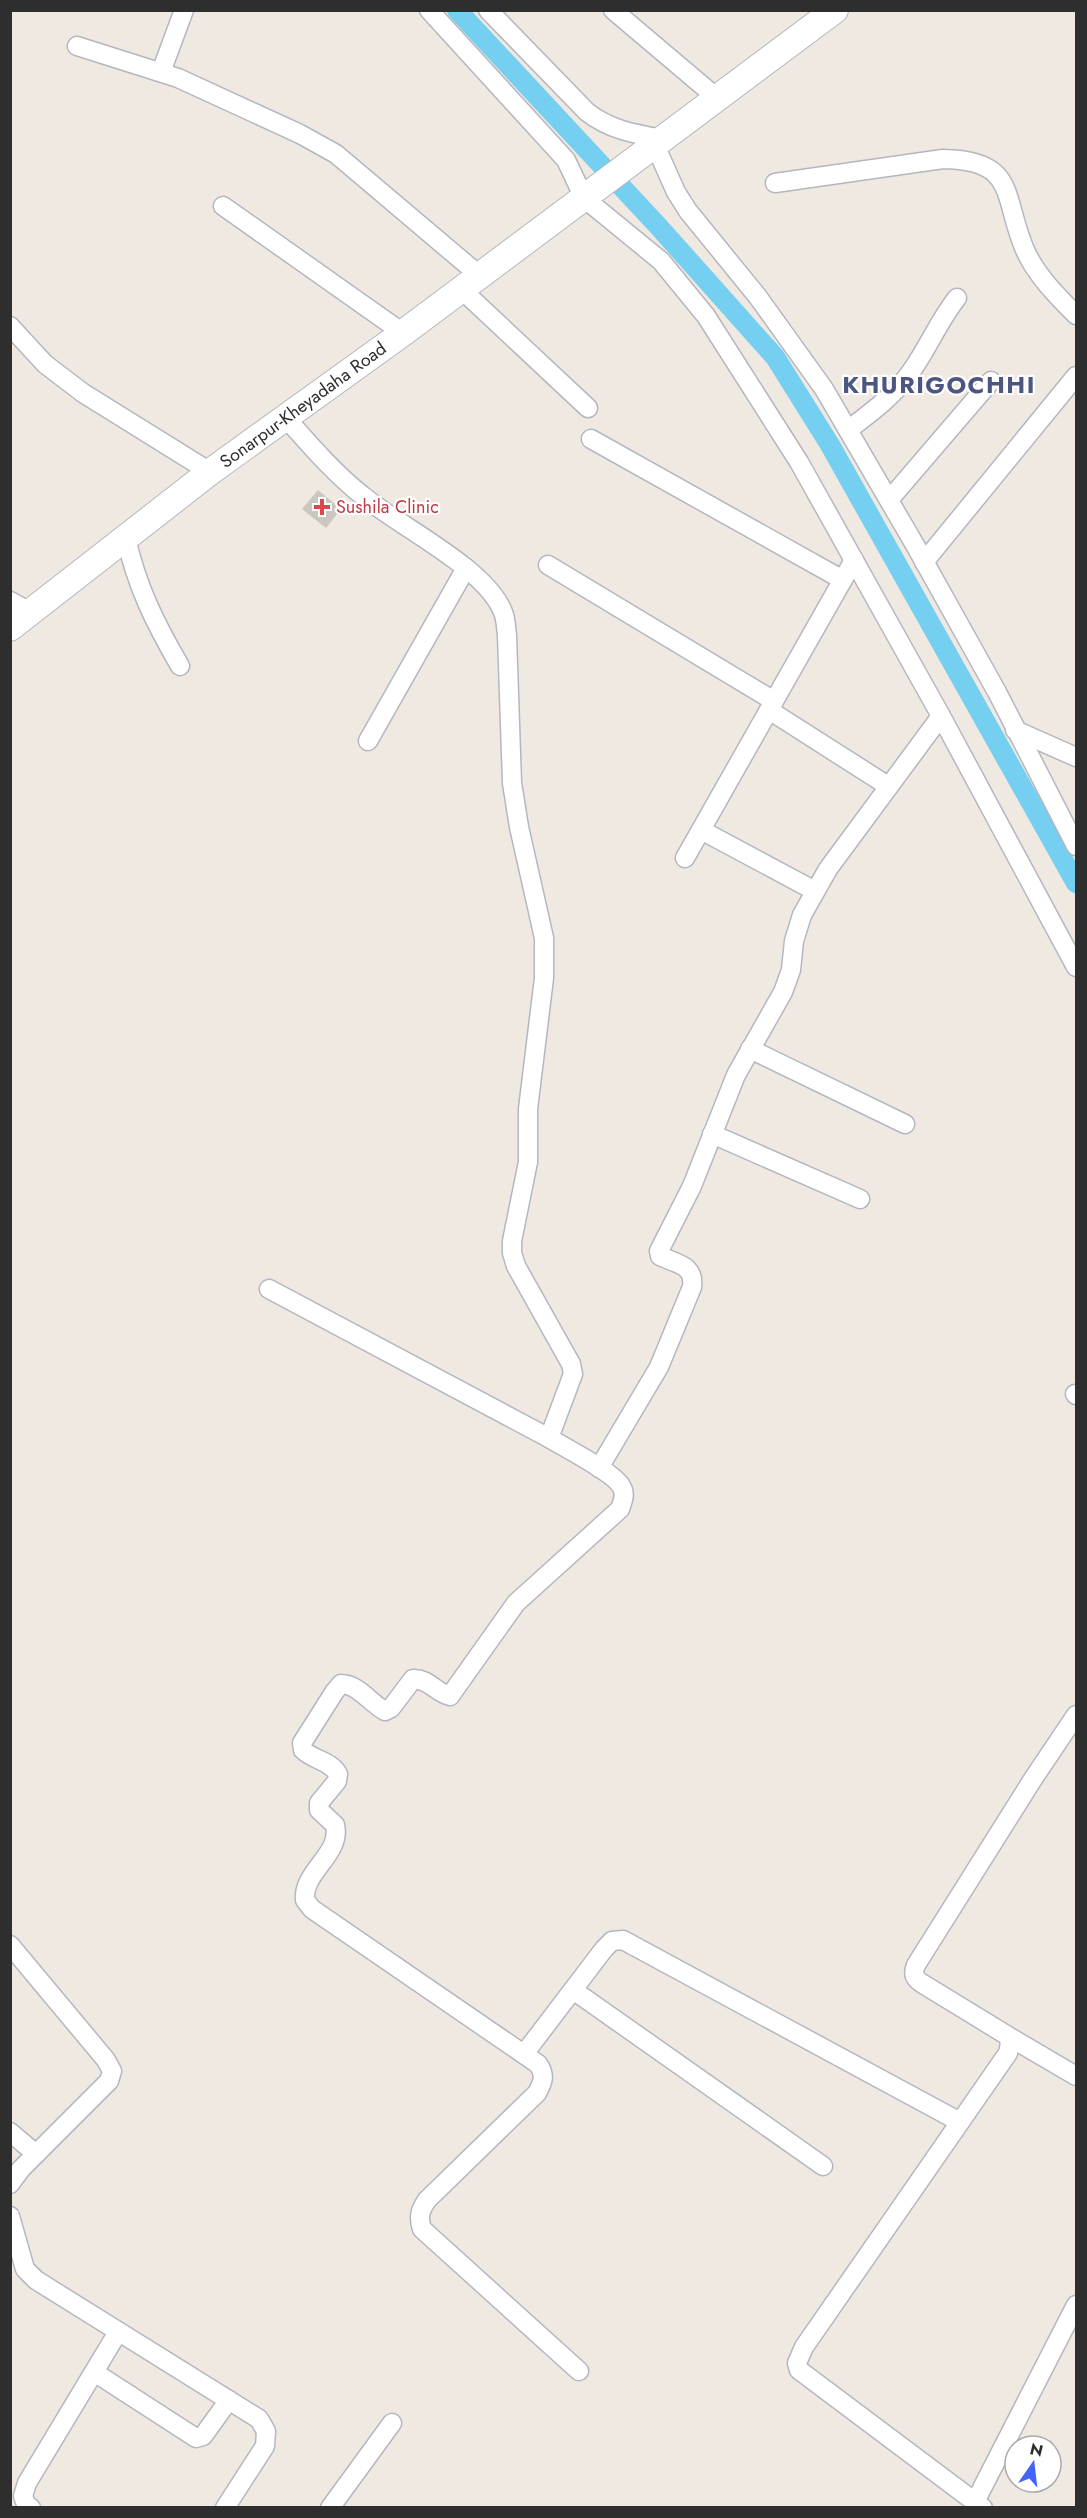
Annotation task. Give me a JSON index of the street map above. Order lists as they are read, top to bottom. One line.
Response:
{"streets":{"main road":["Sonarpur-Kheyadaha Road"]},"districts":["KHURIGOCHHI"],"places":{"health":["Sushila Clinic"]},"north":"top"}
